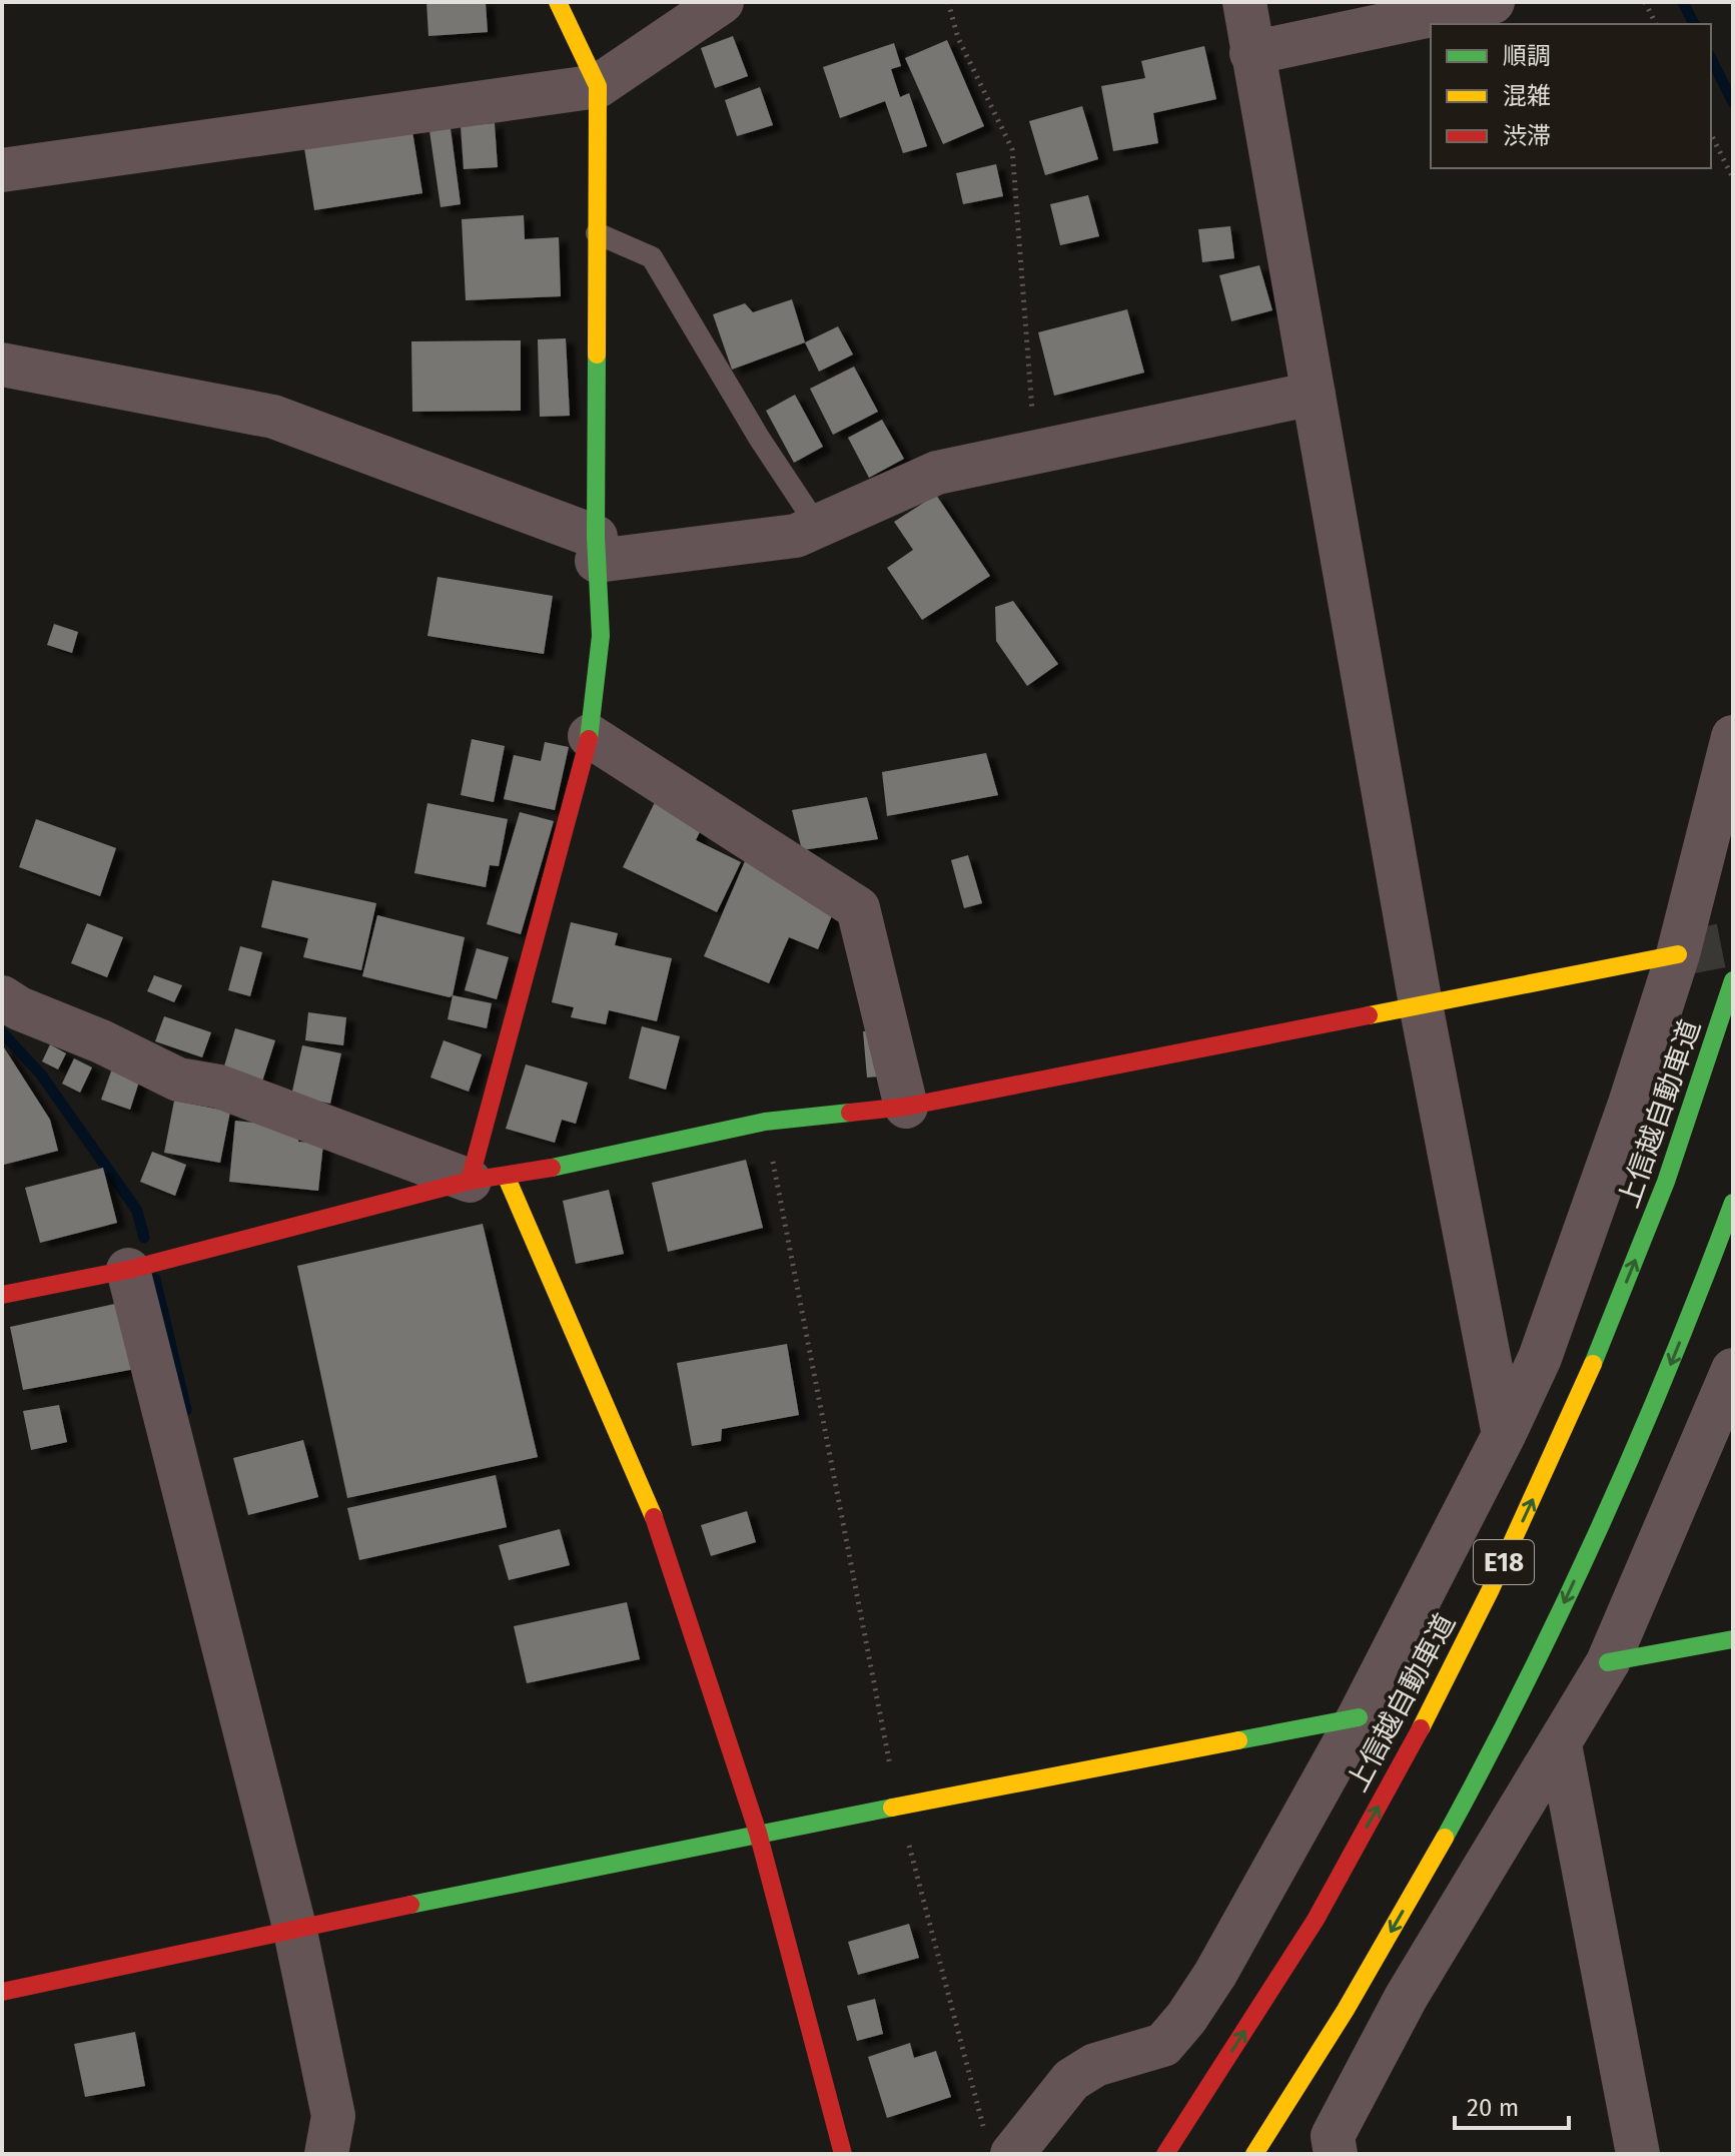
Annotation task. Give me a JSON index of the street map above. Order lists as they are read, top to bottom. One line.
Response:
{"streets":{"main road":["上信越自動車道","E18"]},"legend":["順調","混雑","渋滞"],"scale_bar":"20 m"}
